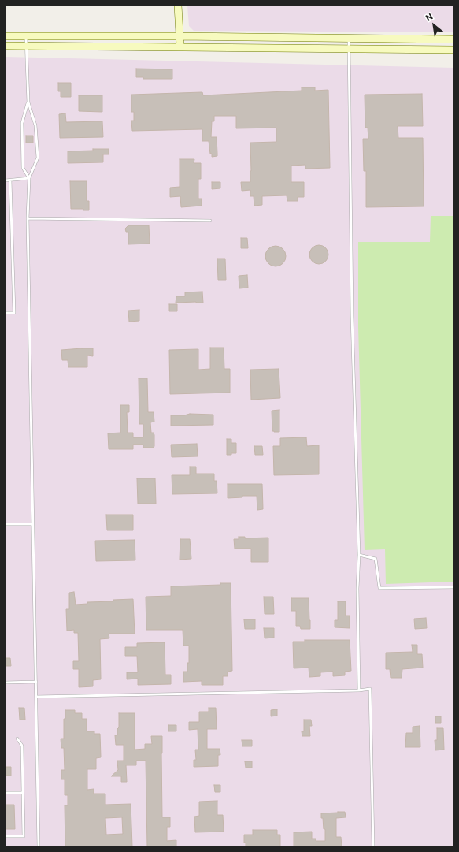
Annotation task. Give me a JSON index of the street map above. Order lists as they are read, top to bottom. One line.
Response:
{"north":"top left"}
